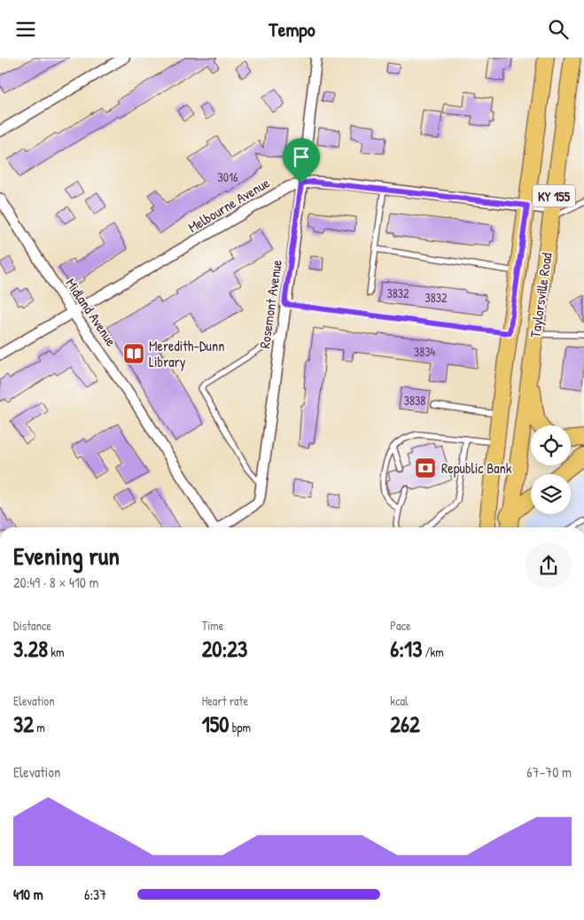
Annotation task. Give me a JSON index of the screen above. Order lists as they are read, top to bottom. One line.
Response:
{"streets":{"main road":["KY 155","Taylorsville Road"],"street":["Melbourne Avenue","Rosemont Avenue","Midland Avenue"]},"crossings":[["Melbourne Avenue","Taylorsville Road"],["Melbourne Avenue","Rosemont Avenue"],["Melbourne Avenue","Midland Avenue"]],"places":{"library":["Meredith-Dunn Library"],"bank":["Republic Bank"]},"house_numbers":["3016","3832","3832","3834","3838"],"page":{"header":"Tempo","heading":["Evening run","20:49 · 8 × 410 m"],"stats":[["Distance","3.28 km"],["Time","20:23"],["Pace","6:13 /km"],["Elevation","32 m"],["Heart rate","150 bpm"],["kcal","262"]],"chart":["Elevation","67–70 m"],"list":[{"name":"410 m","note":"6:37"}]}}
